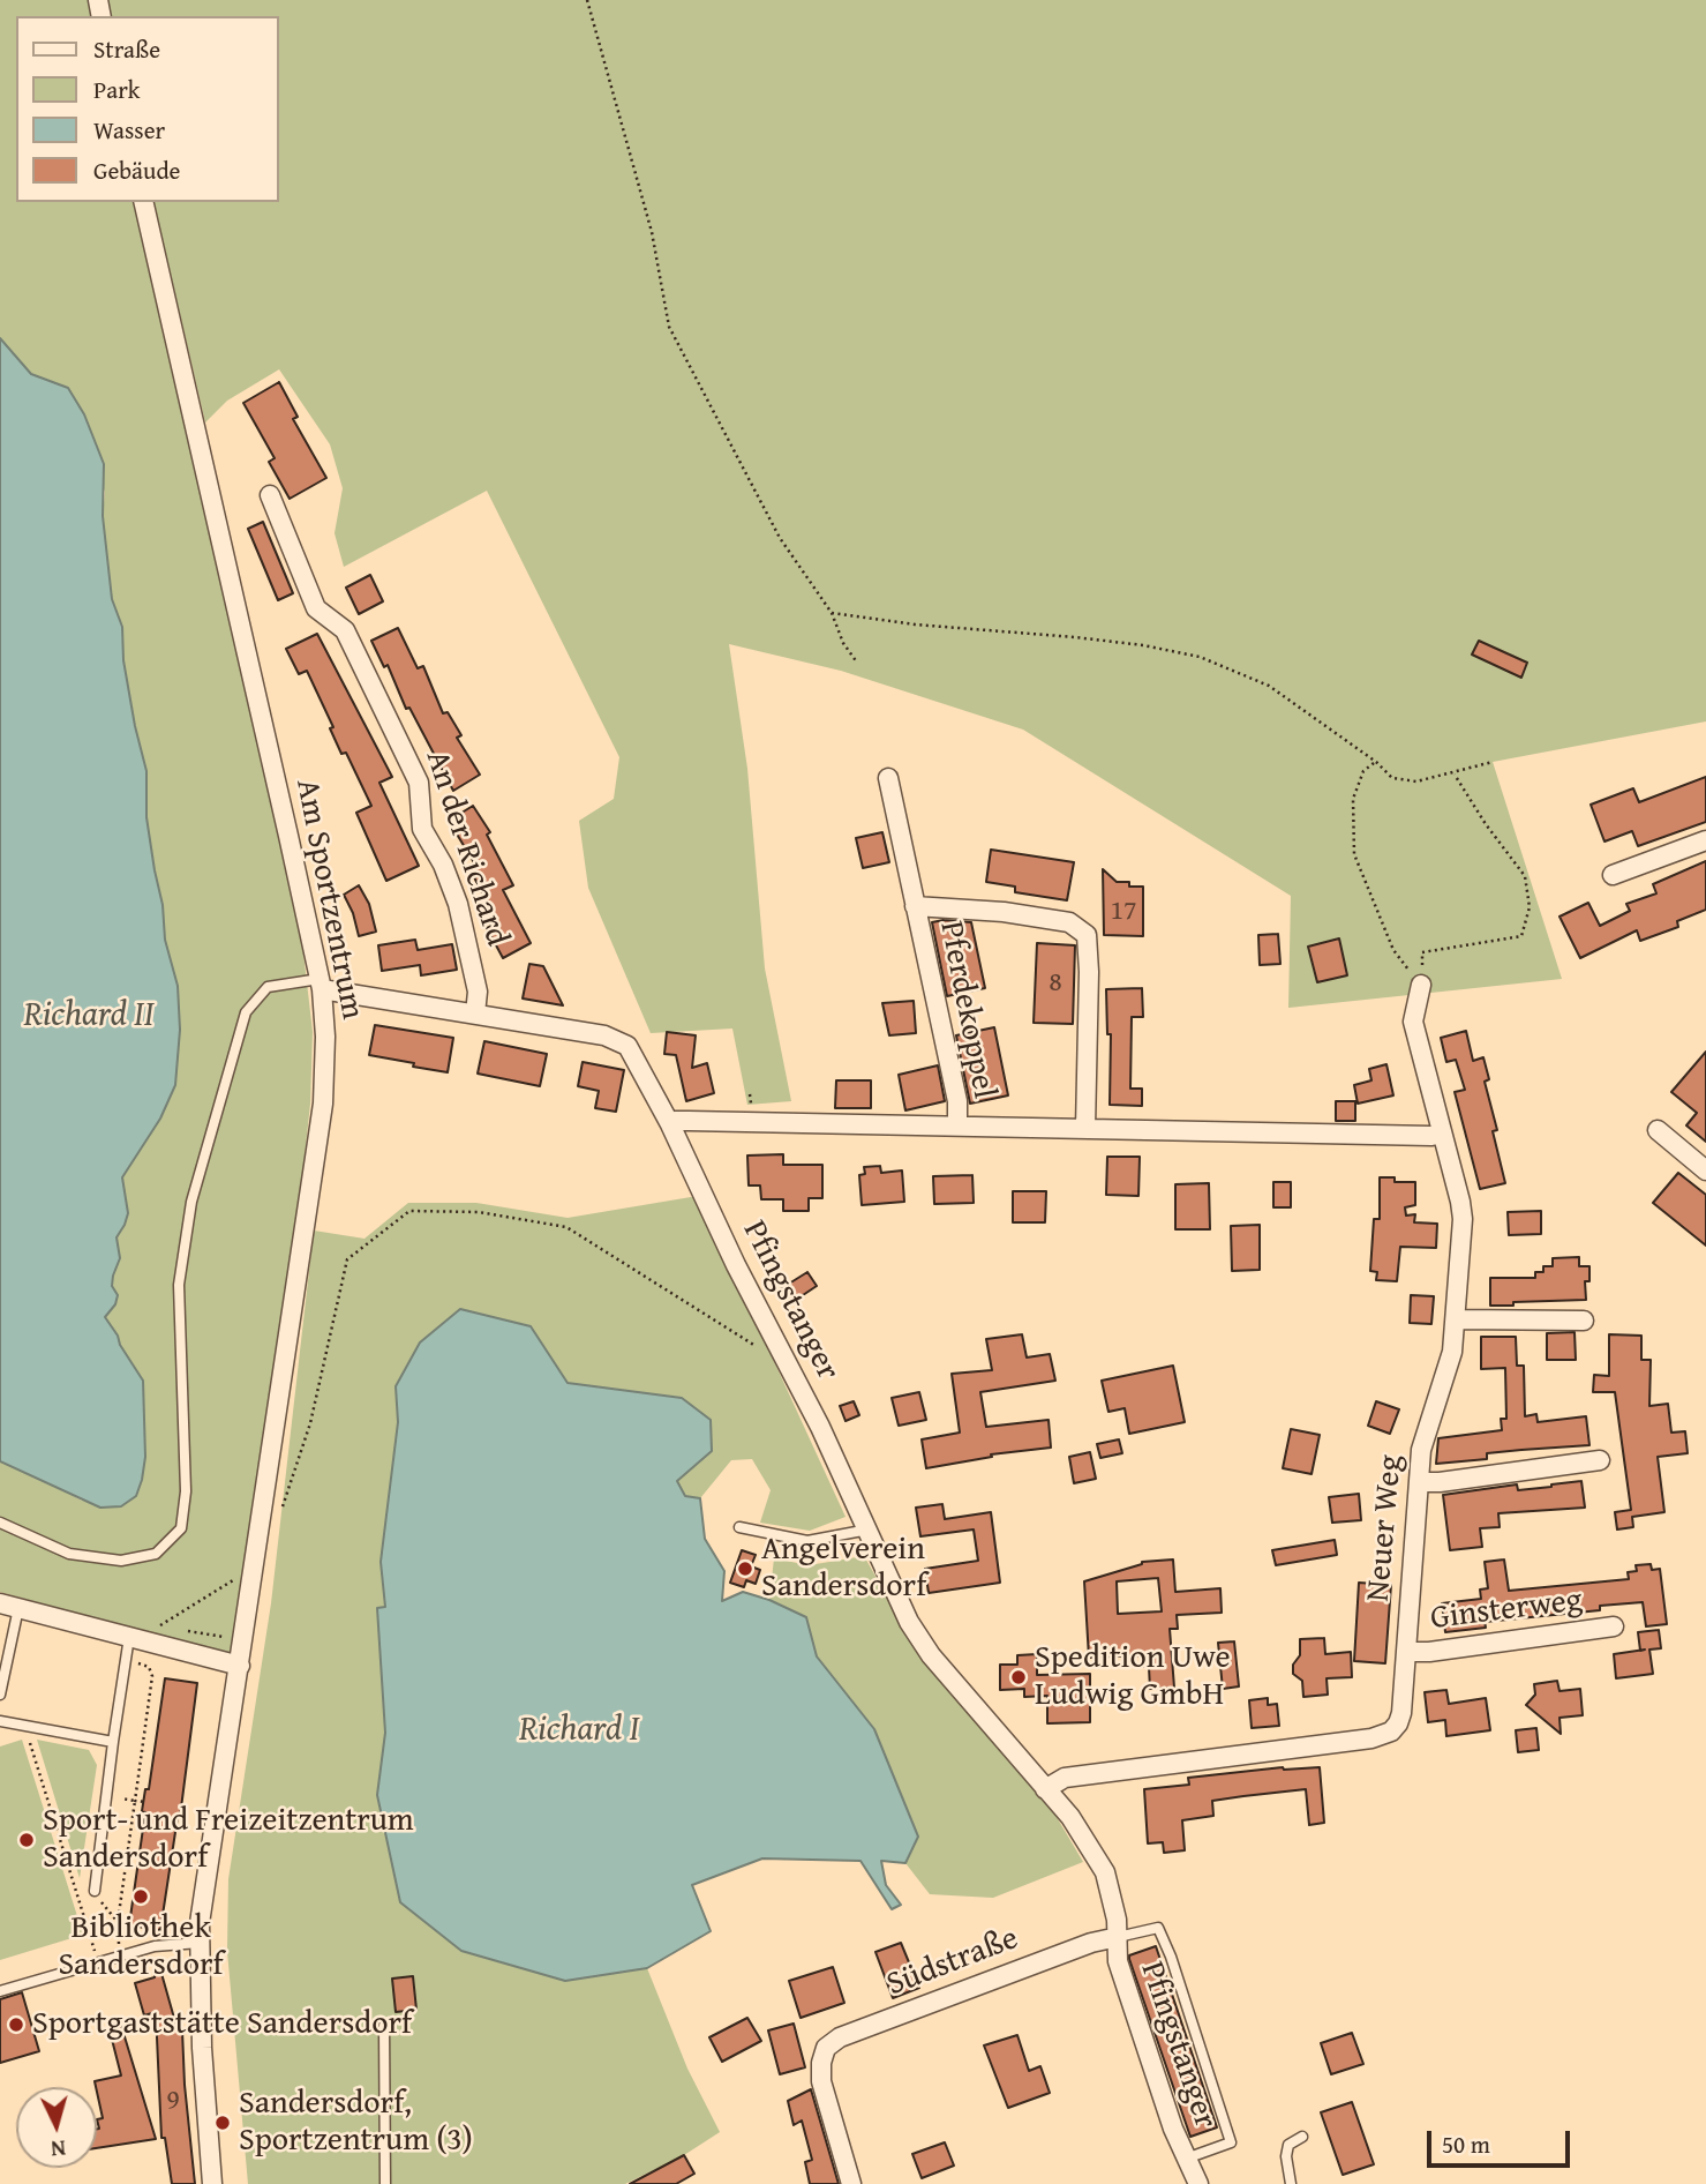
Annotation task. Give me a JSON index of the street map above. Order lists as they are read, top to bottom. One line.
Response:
{"streets":{"street":["An der Richard","Am Sportzentrum","Pferdekoppel","Pfingstanger","Neuer Weg","Ginsterweg","Südstraße"]},"crossings":[["Pfingstanger","Neuer Weg"],["Pfingstanger","Südstraße"],["Neuer Weg","Ginsterweg"]],"water":["Richard II","Richard I"],"places":["Angelverein Sandersdorf","Spedition Uwe Ludwig GmbH","Sport- und Freizeitzentrum Sandersdorf","Bibliothek Sandersdorf","Sportgaststätte Sandersdorf","Sandersdorf, Sportzentrum (3)"],"house_numbers":["17","8","9"],"legend":["Straße","Park","Wasser","Gebäude"],"scale_bar":"50 m","north":"bottom"}
